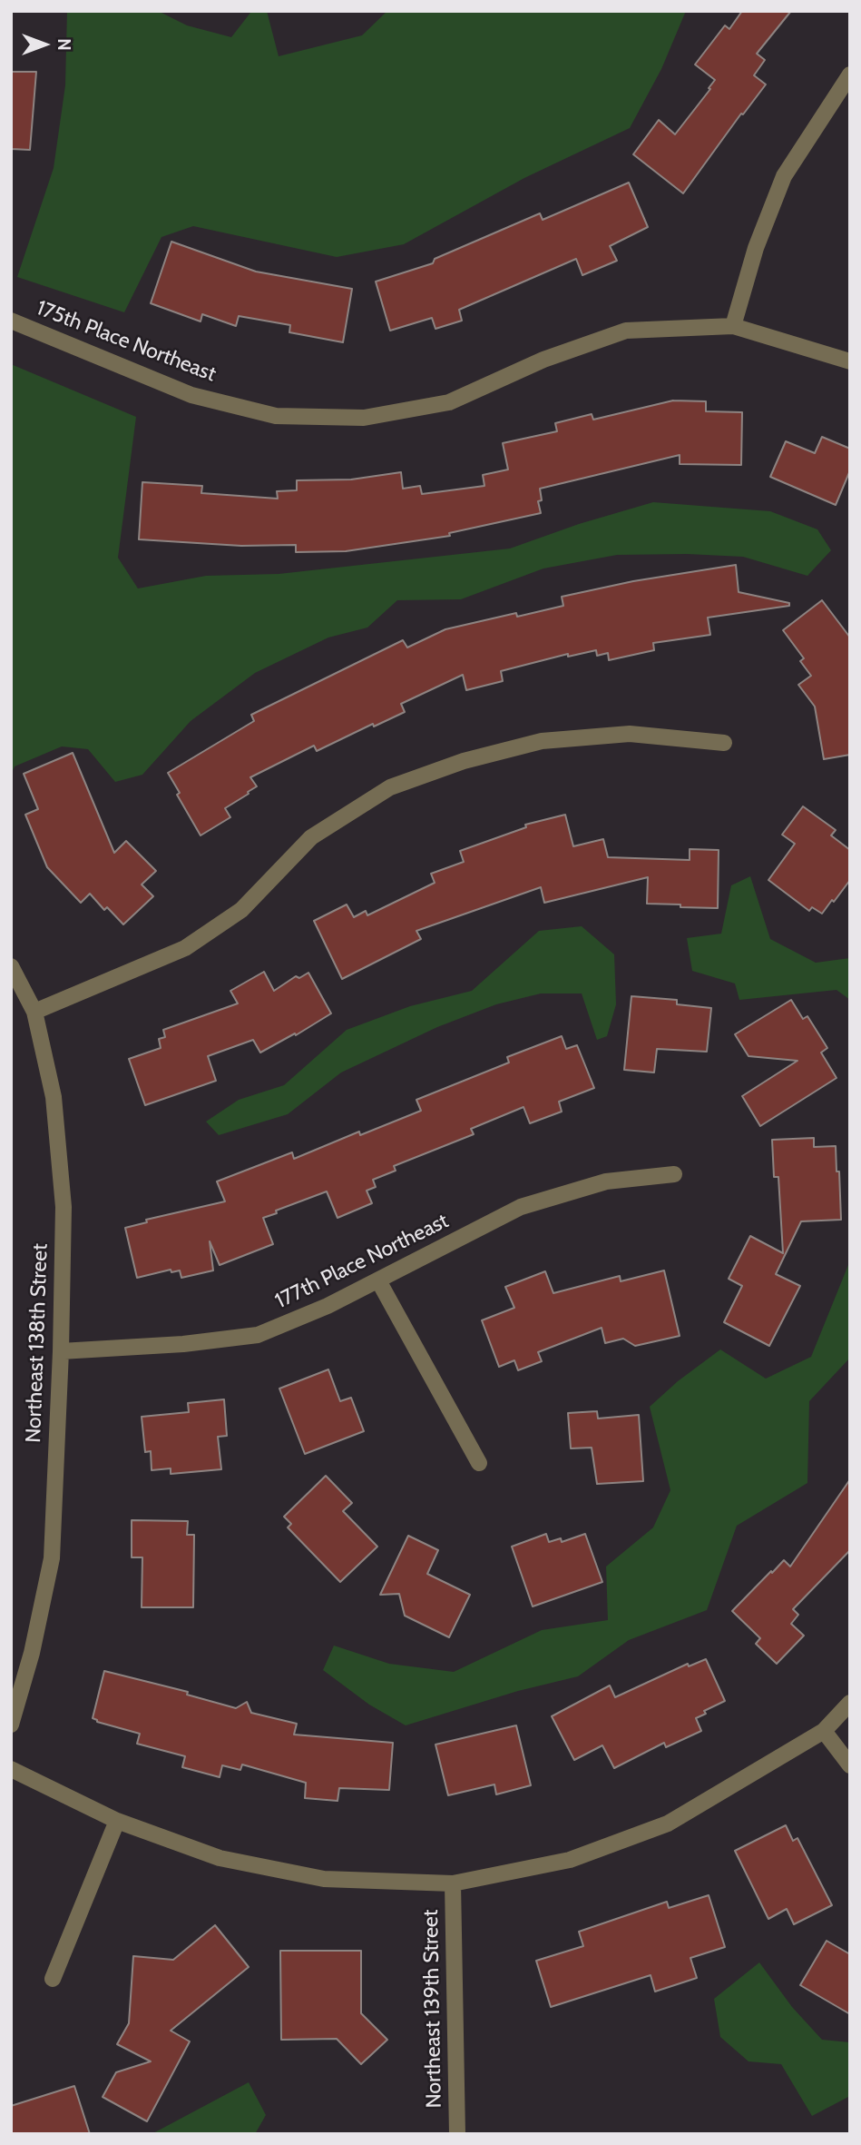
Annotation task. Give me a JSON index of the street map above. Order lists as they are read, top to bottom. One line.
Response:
{"streets":{"street":["175th Place Northeast","177th Place Northeast","Northeast 138th Street","Northeast 139th Street"]},"crossings":[["177th Place Northeast","Northeast 138th Street"]],"north":"right"}
